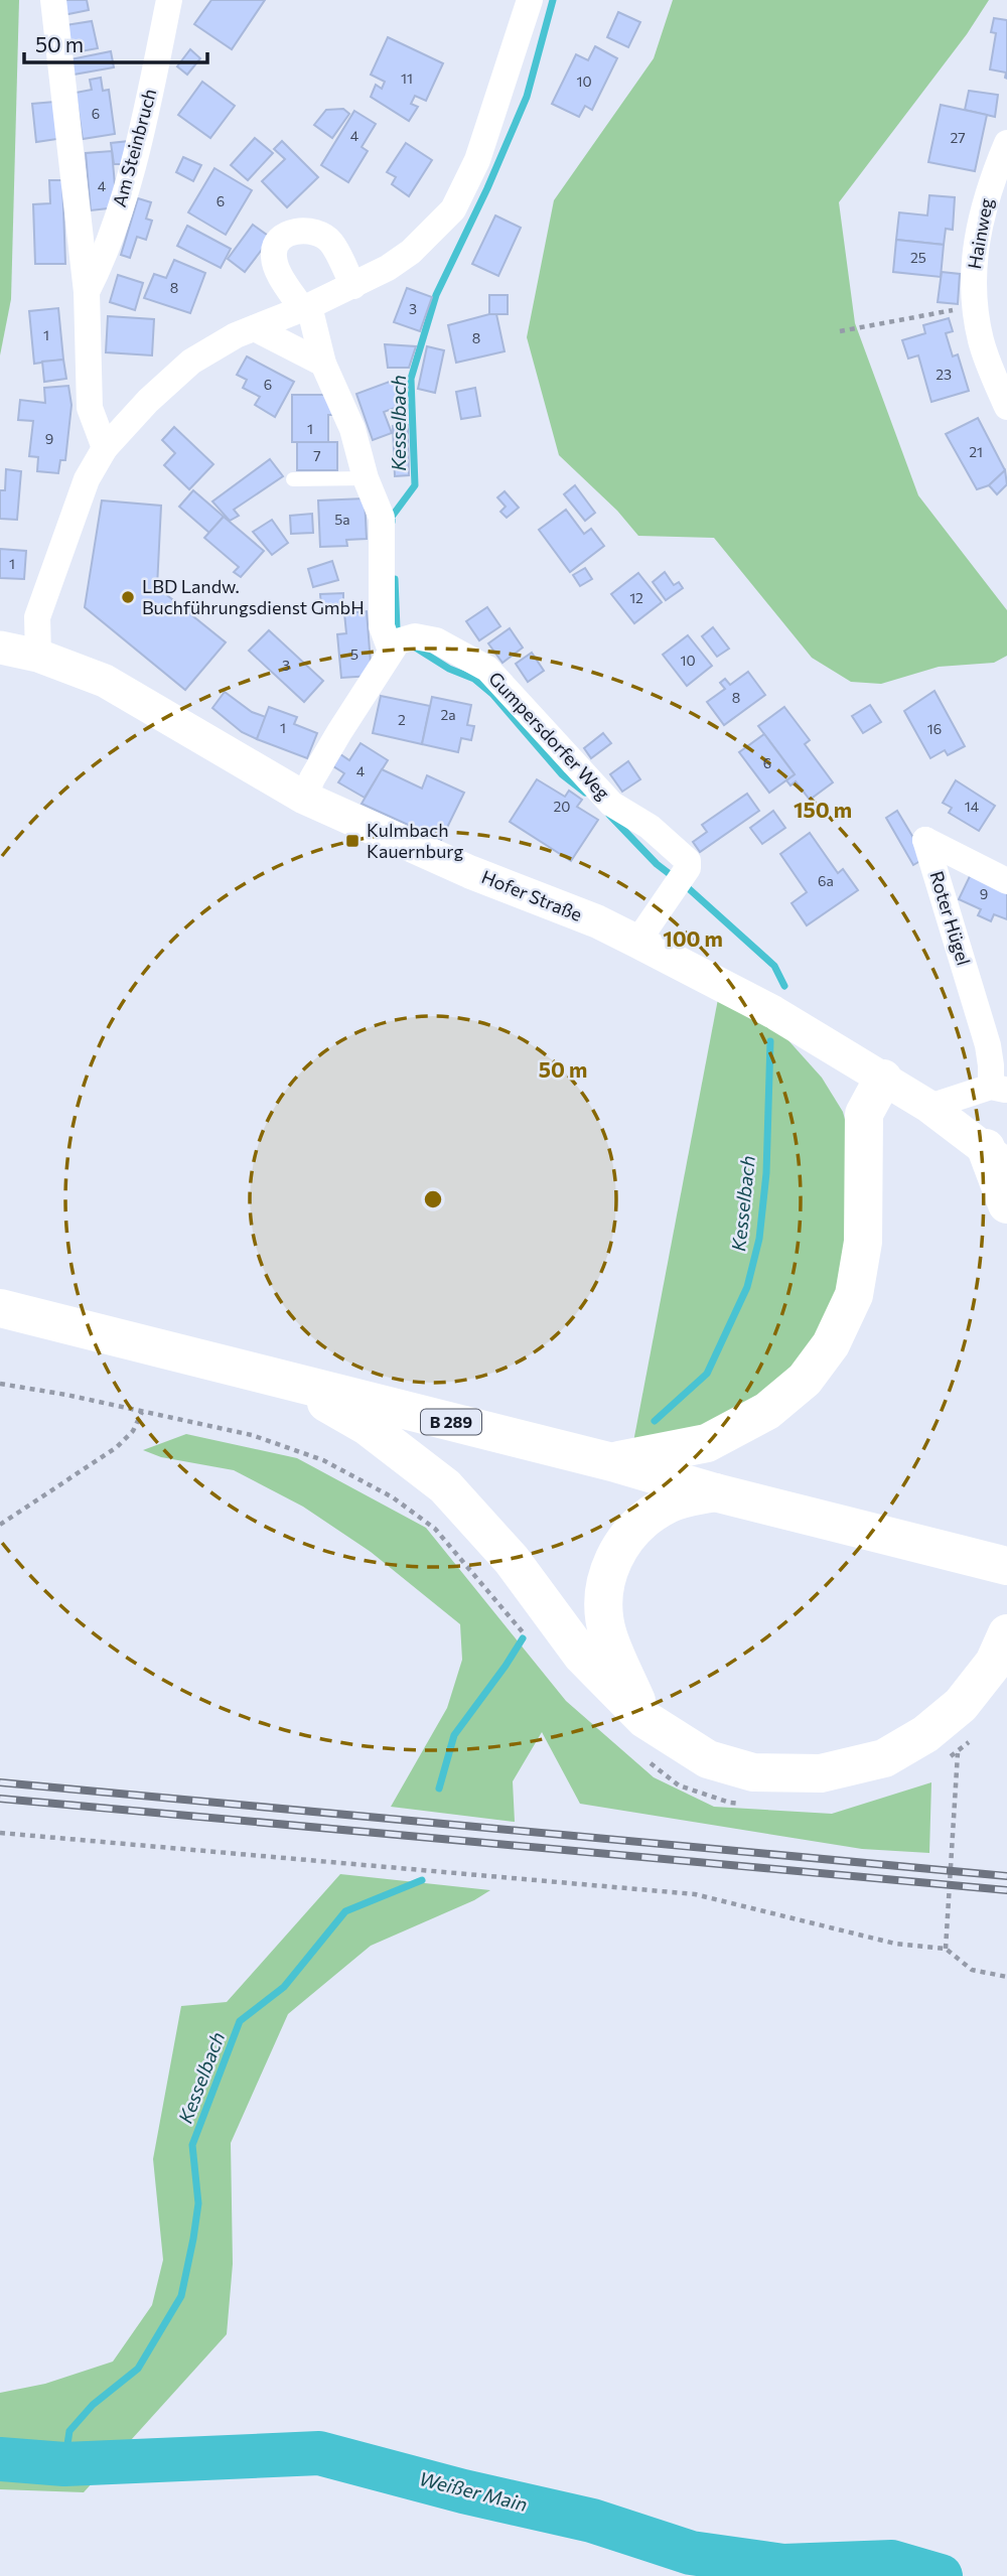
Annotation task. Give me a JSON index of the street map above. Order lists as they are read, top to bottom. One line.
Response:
{"streets":{"highway":["B 289"],"street":["Am Steinbruch","Hainweg","Gumpersdorfer Weg","Hofer Straße","Roter Hügel"]},"crossings":[["Gumpersdorfer Weg","Hofer Straße"],["Hofer Straße","Roter Hügel"]],"water":["Kesselbach","Weißer Main"],"places":{"other":["LBD Landw. Buchführungsdienst GmbH"],"transit":["Kulmbach Kauernburg"]},"house_numbers":["11","10","6","4","27","4","6","25","8","3","1","8","23","6","1","9","21","7","5a","1","12","5","10","3","8","2a","2","1","16","6","4","20","14","6a","9"],"scale_bar":"50 m","rings":["150 m","100 m","50 m"]}
